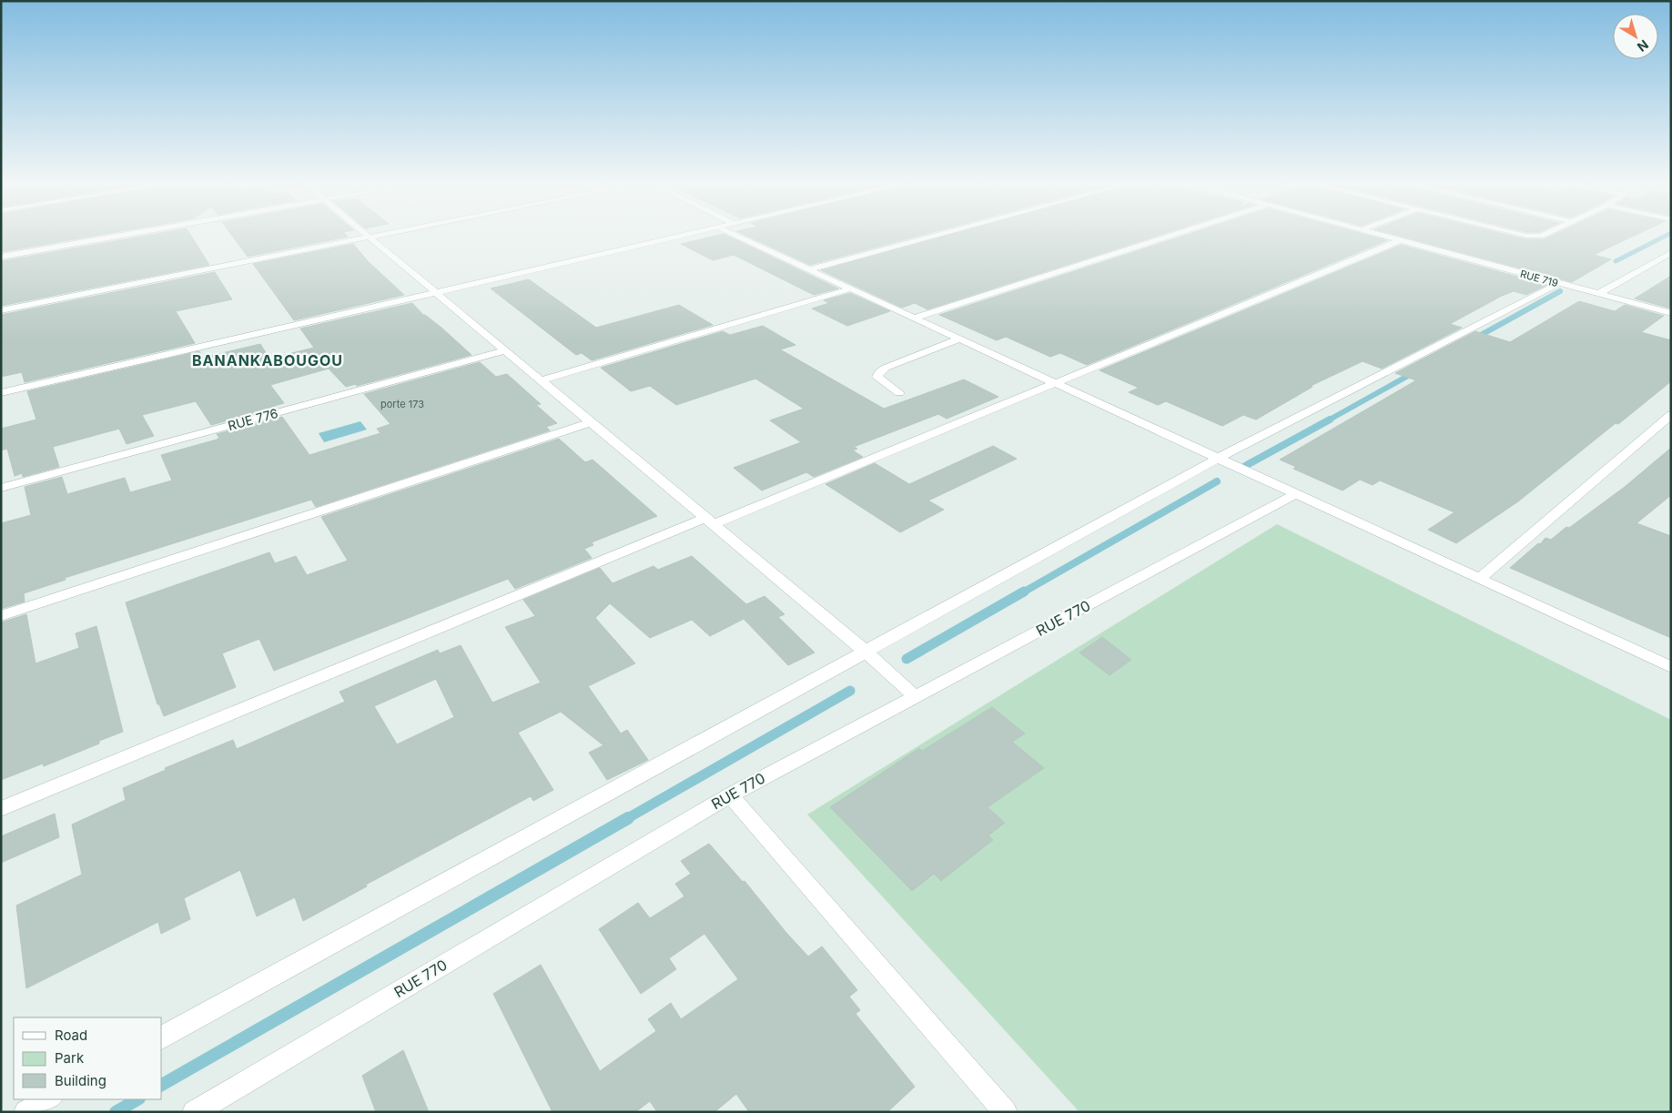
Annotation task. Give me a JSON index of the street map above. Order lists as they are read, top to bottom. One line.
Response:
{"streets":{"street":["RUE 719","RUE 776","RUE 770"]},"districts":["BANANKABOUGOU"],"house_numbers":["porte 173"],"legend":["Road","Park","Building"],"north":"bottom right"}
